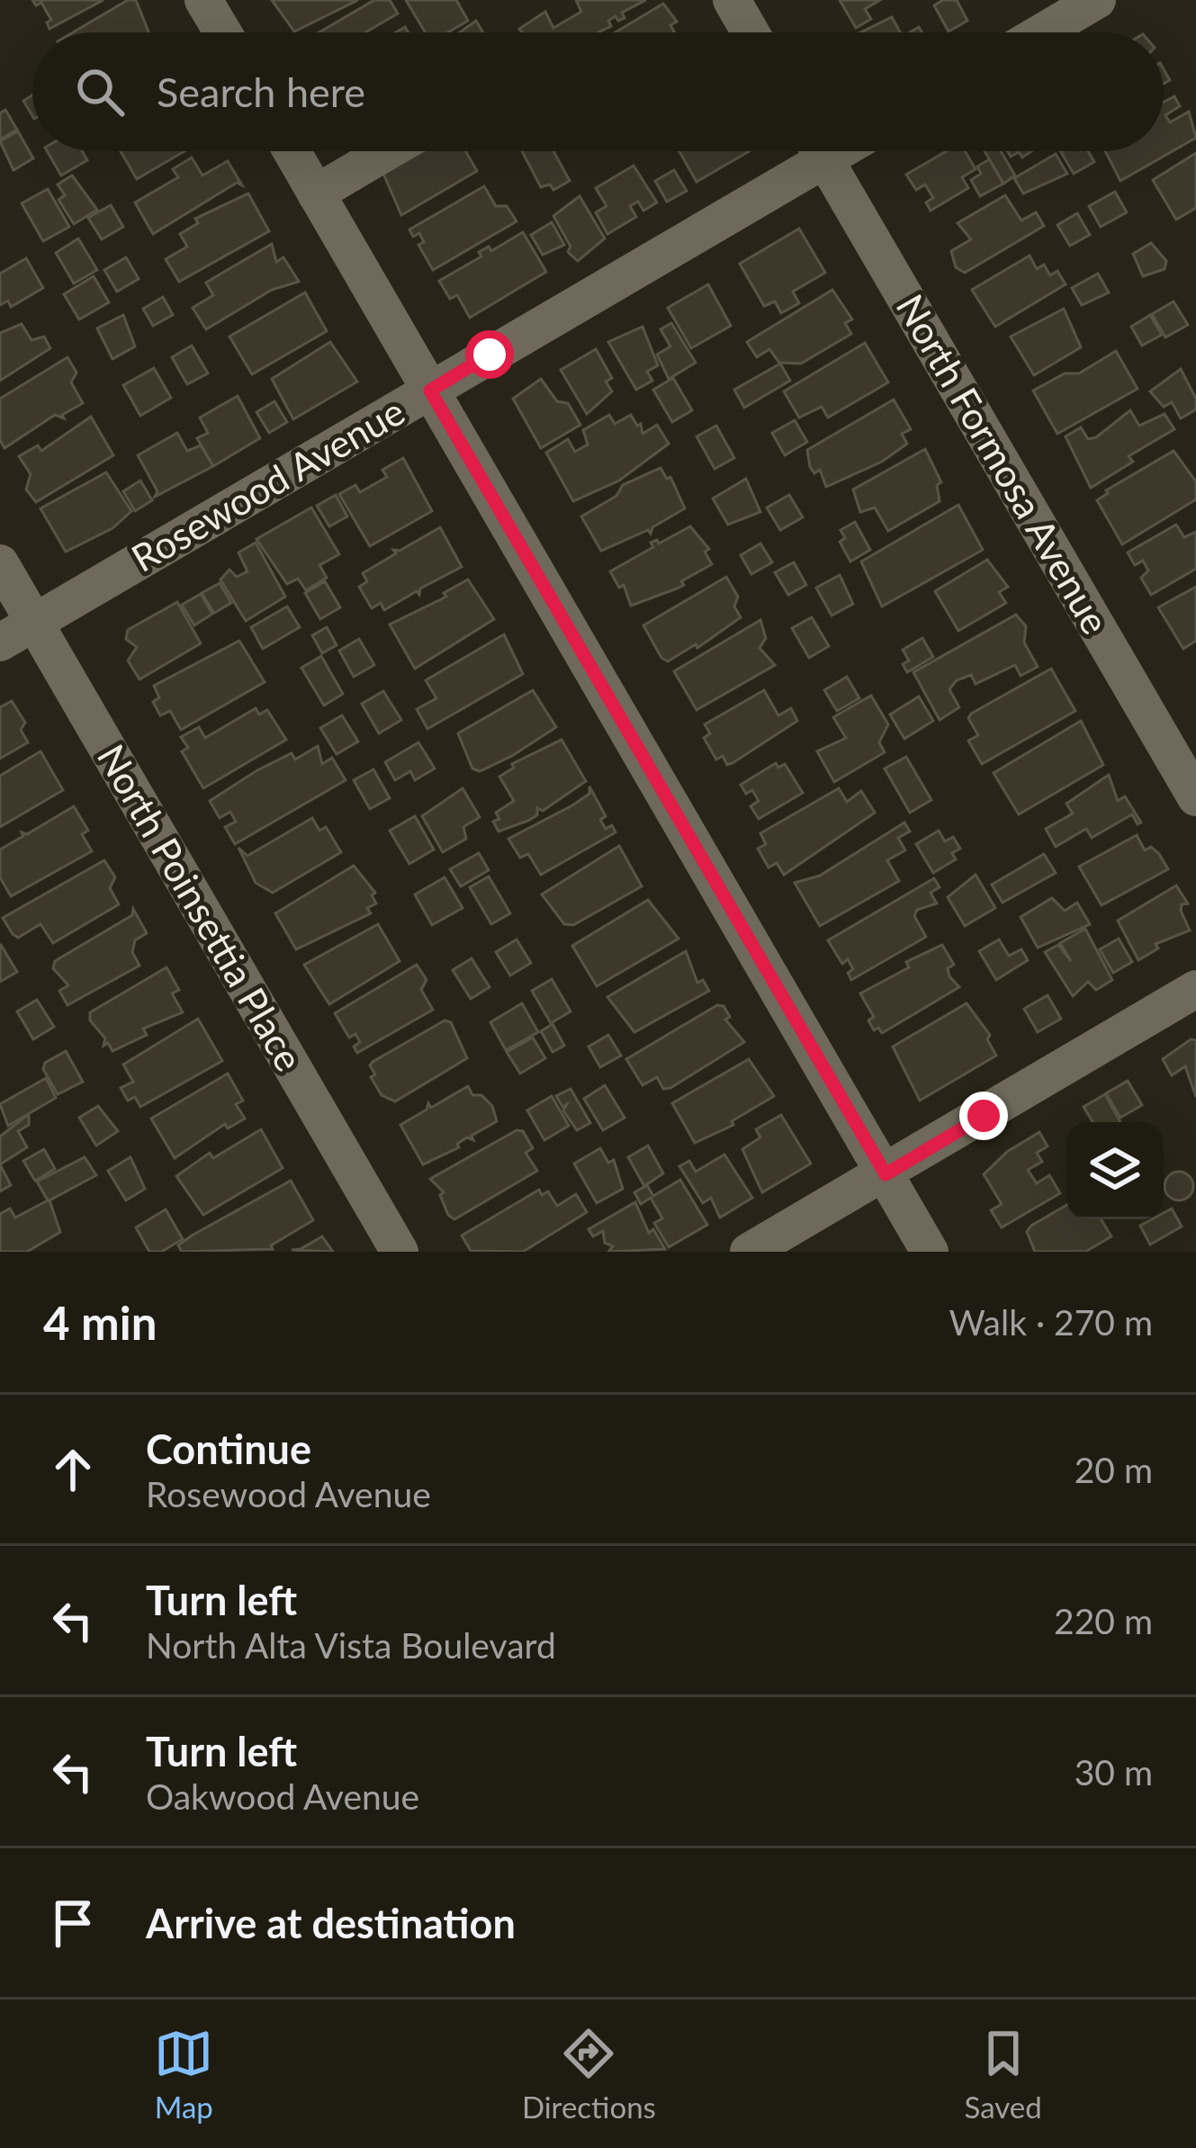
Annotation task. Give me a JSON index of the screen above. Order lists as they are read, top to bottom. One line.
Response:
{"streets":{"street":["North Formosa Avenue","Rosewood Avenue","North Poinsettia Place"]},"crossings":[["Rosewood Avenue","North Poinsettia Place"]],"page":{"search":"Search here","heading":["4 min","Walk · 270 m"],"list":[["Continue","Rosewood Avenue","20 m"],["Turn left","North Alta Vista Boulevard","220 m"],["Turn left","Oakwood Avenue","30 m"],"Arrive at destination"],"nav":["Map","Directions","Saved"]}}
